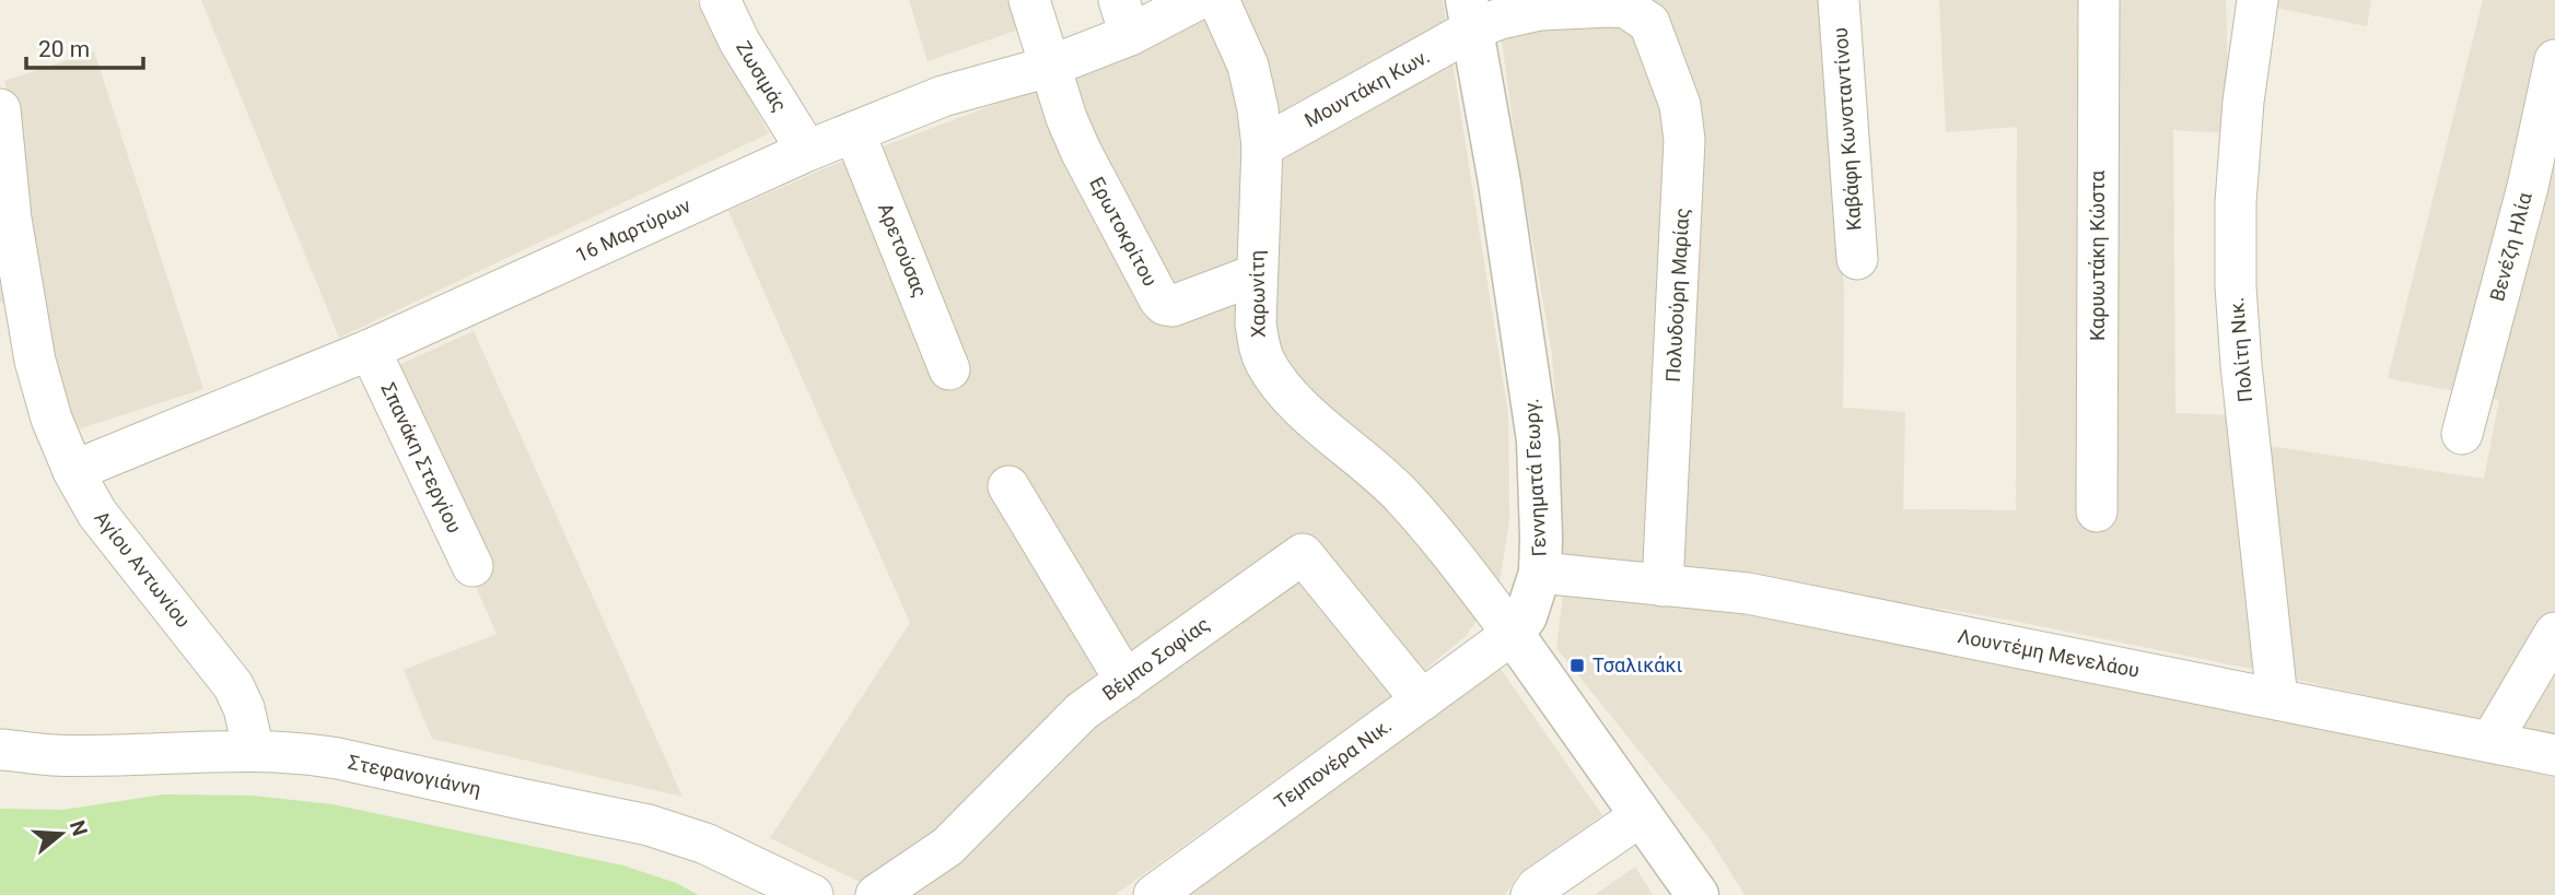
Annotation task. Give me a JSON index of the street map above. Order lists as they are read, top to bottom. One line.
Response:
{"streets":{"street":["Ζωσιμάς","Μουντάκη Κων.","Καβάφη Κωνσταντίνου","16 Μαρτύρων","Ερωτοκρίτου","Βενέζη Ηλία","Αρετούσας","Καρυωτάκη Κώστα","Χαρωνίτη","Πολυδούρη Μαρίας","Πολίτη Νικ.","Σπανάκη Στεργίου","Γεννηματά Γεωργ.","Αγίου Αντωνίου","Λουντέμη Μενελάου","Βέμπο Σοφίας","Τεμπονέρα Νικ.","Στεφανογιάννη"]},"crossings":[["Ζωσιμάς","16 Μαρτύρων"],["Μουντάκη Κων.","Χαρωνίτη"],["Μουντάκη Κων.","Πολυδούρη Μαρίας"],["Μουντάκη Κων.","Γεννηματά Γεωργ."],["16 Μαρτύρων","Ερωτοκρίτου"],["16 Μαρτύρων","Αρετούσας"],["16 Μαρτύρων","Σπανάκη Στεργίου"],["16 Μαρτύρων","Αγίου Αντωνίου"],["Ερωτοκρίτου","Χαρωνίτη"],["Χαρωνίτη","Γεννηματά Γεωργ."],["Χαρωνίτη","Τεμπονέρα Νικ."],["Πολυδούρη Μαρίας","Λουντέμη Μενελάου"],["Πολίτη Νικ.","Λουντέμη Μενελάου"],["Γεννηματά Γεωργ.","Λουντέμη Μενελάου"],["Γεννηματά Γεωργ.","Τεμπονέρα Νικ."],["Αγίου Αντωνίου","Στεφανογιάννη"],["Βέμπο Σοφίας","Τεμπονέρα Νικ."]],"places":{"transit":["Τσαλικάκι"]},"scale_bar":"20 m","north":"right"}
